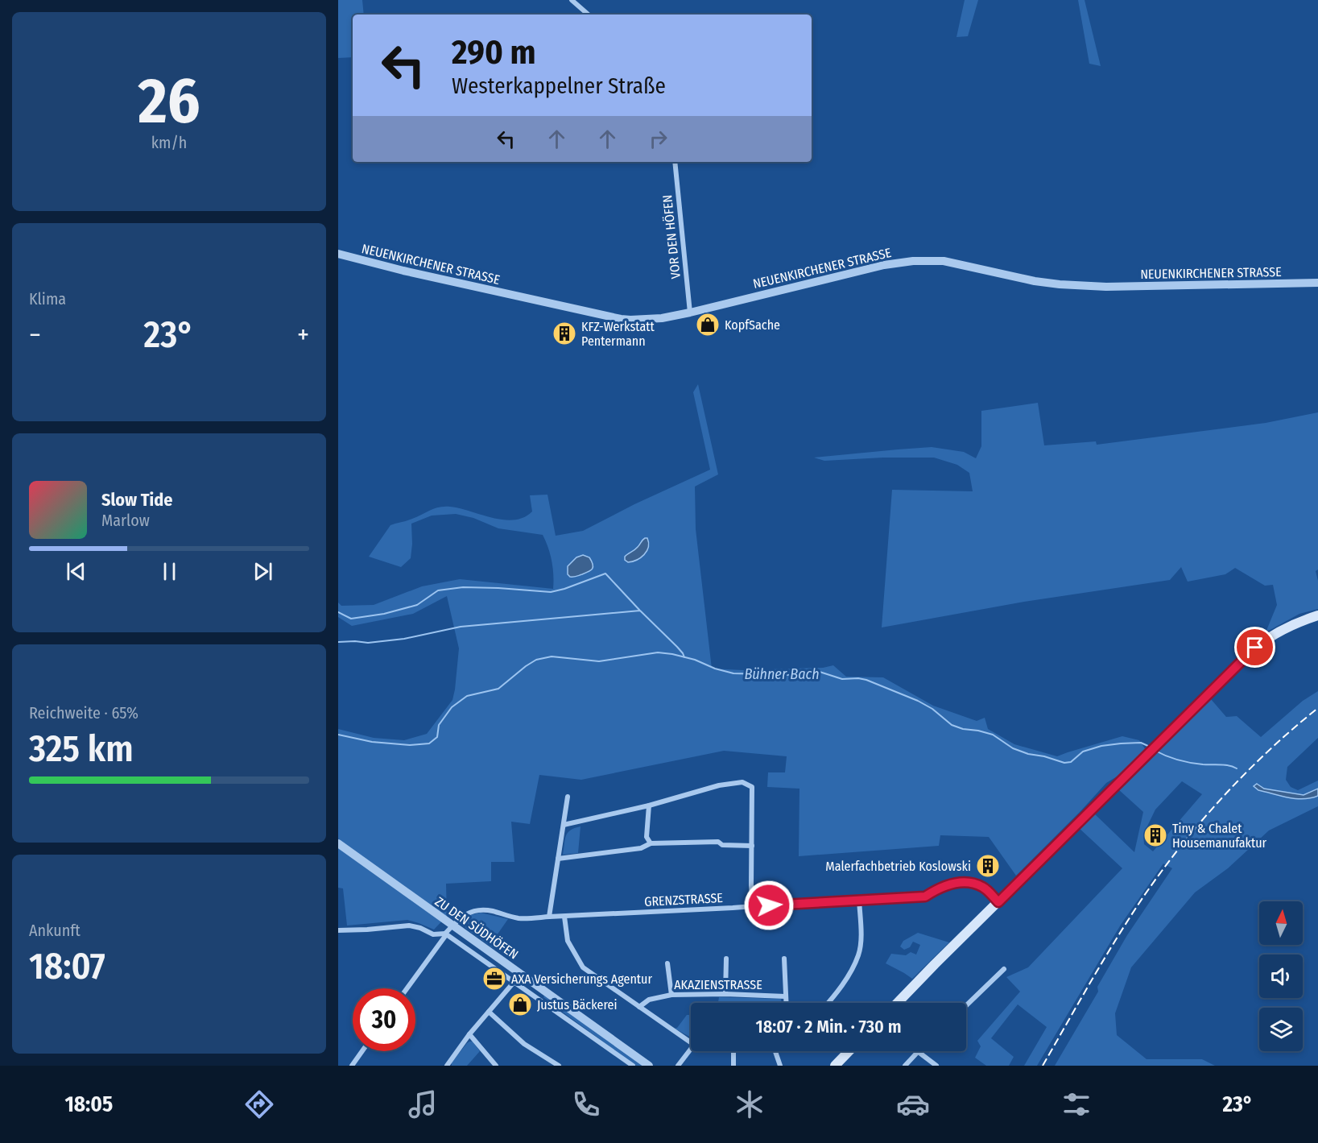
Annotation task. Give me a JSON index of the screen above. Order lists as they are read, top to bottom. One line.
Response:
{"streets":{"street":["VOR DEN HÖFEN","NEUENKIRCHENER STRASSE","GRENZSTRASSE","ZU DEN SÜDHÖFEN","AKAZIENSTRASSE"]},"crossings":[["VOR DEN HÖFEN","NEUENKIRCHENER STRASSE"],["GRENZSTRASSE","ZU DEN SÜDHÖFEN"]],"water":["Bühner Bach"],"places":{"shop":["KopfSache","Justus Bäckerei"],"building":["KFZ-Werkstatt Pentermann","Tiny & Chalet Housemanufaktur","Malerfachbetrieb Koslowski"],"office":["AXA Versicherungs Agentur"]},"north":"top","page":{"tile":[["26","km/h"],"Klima",["Reichweite · 65%","325 km"],["Ankunft","18:07"]],"turn":["290 m","Westerkappelner Straße"],"heat":["−","23°","+"],"song":["Slow Tide","Marlow"],"limit":"30","trip":"18:07 · 2 Min. · 730 m","tabs":["18:05","23°"]}}
